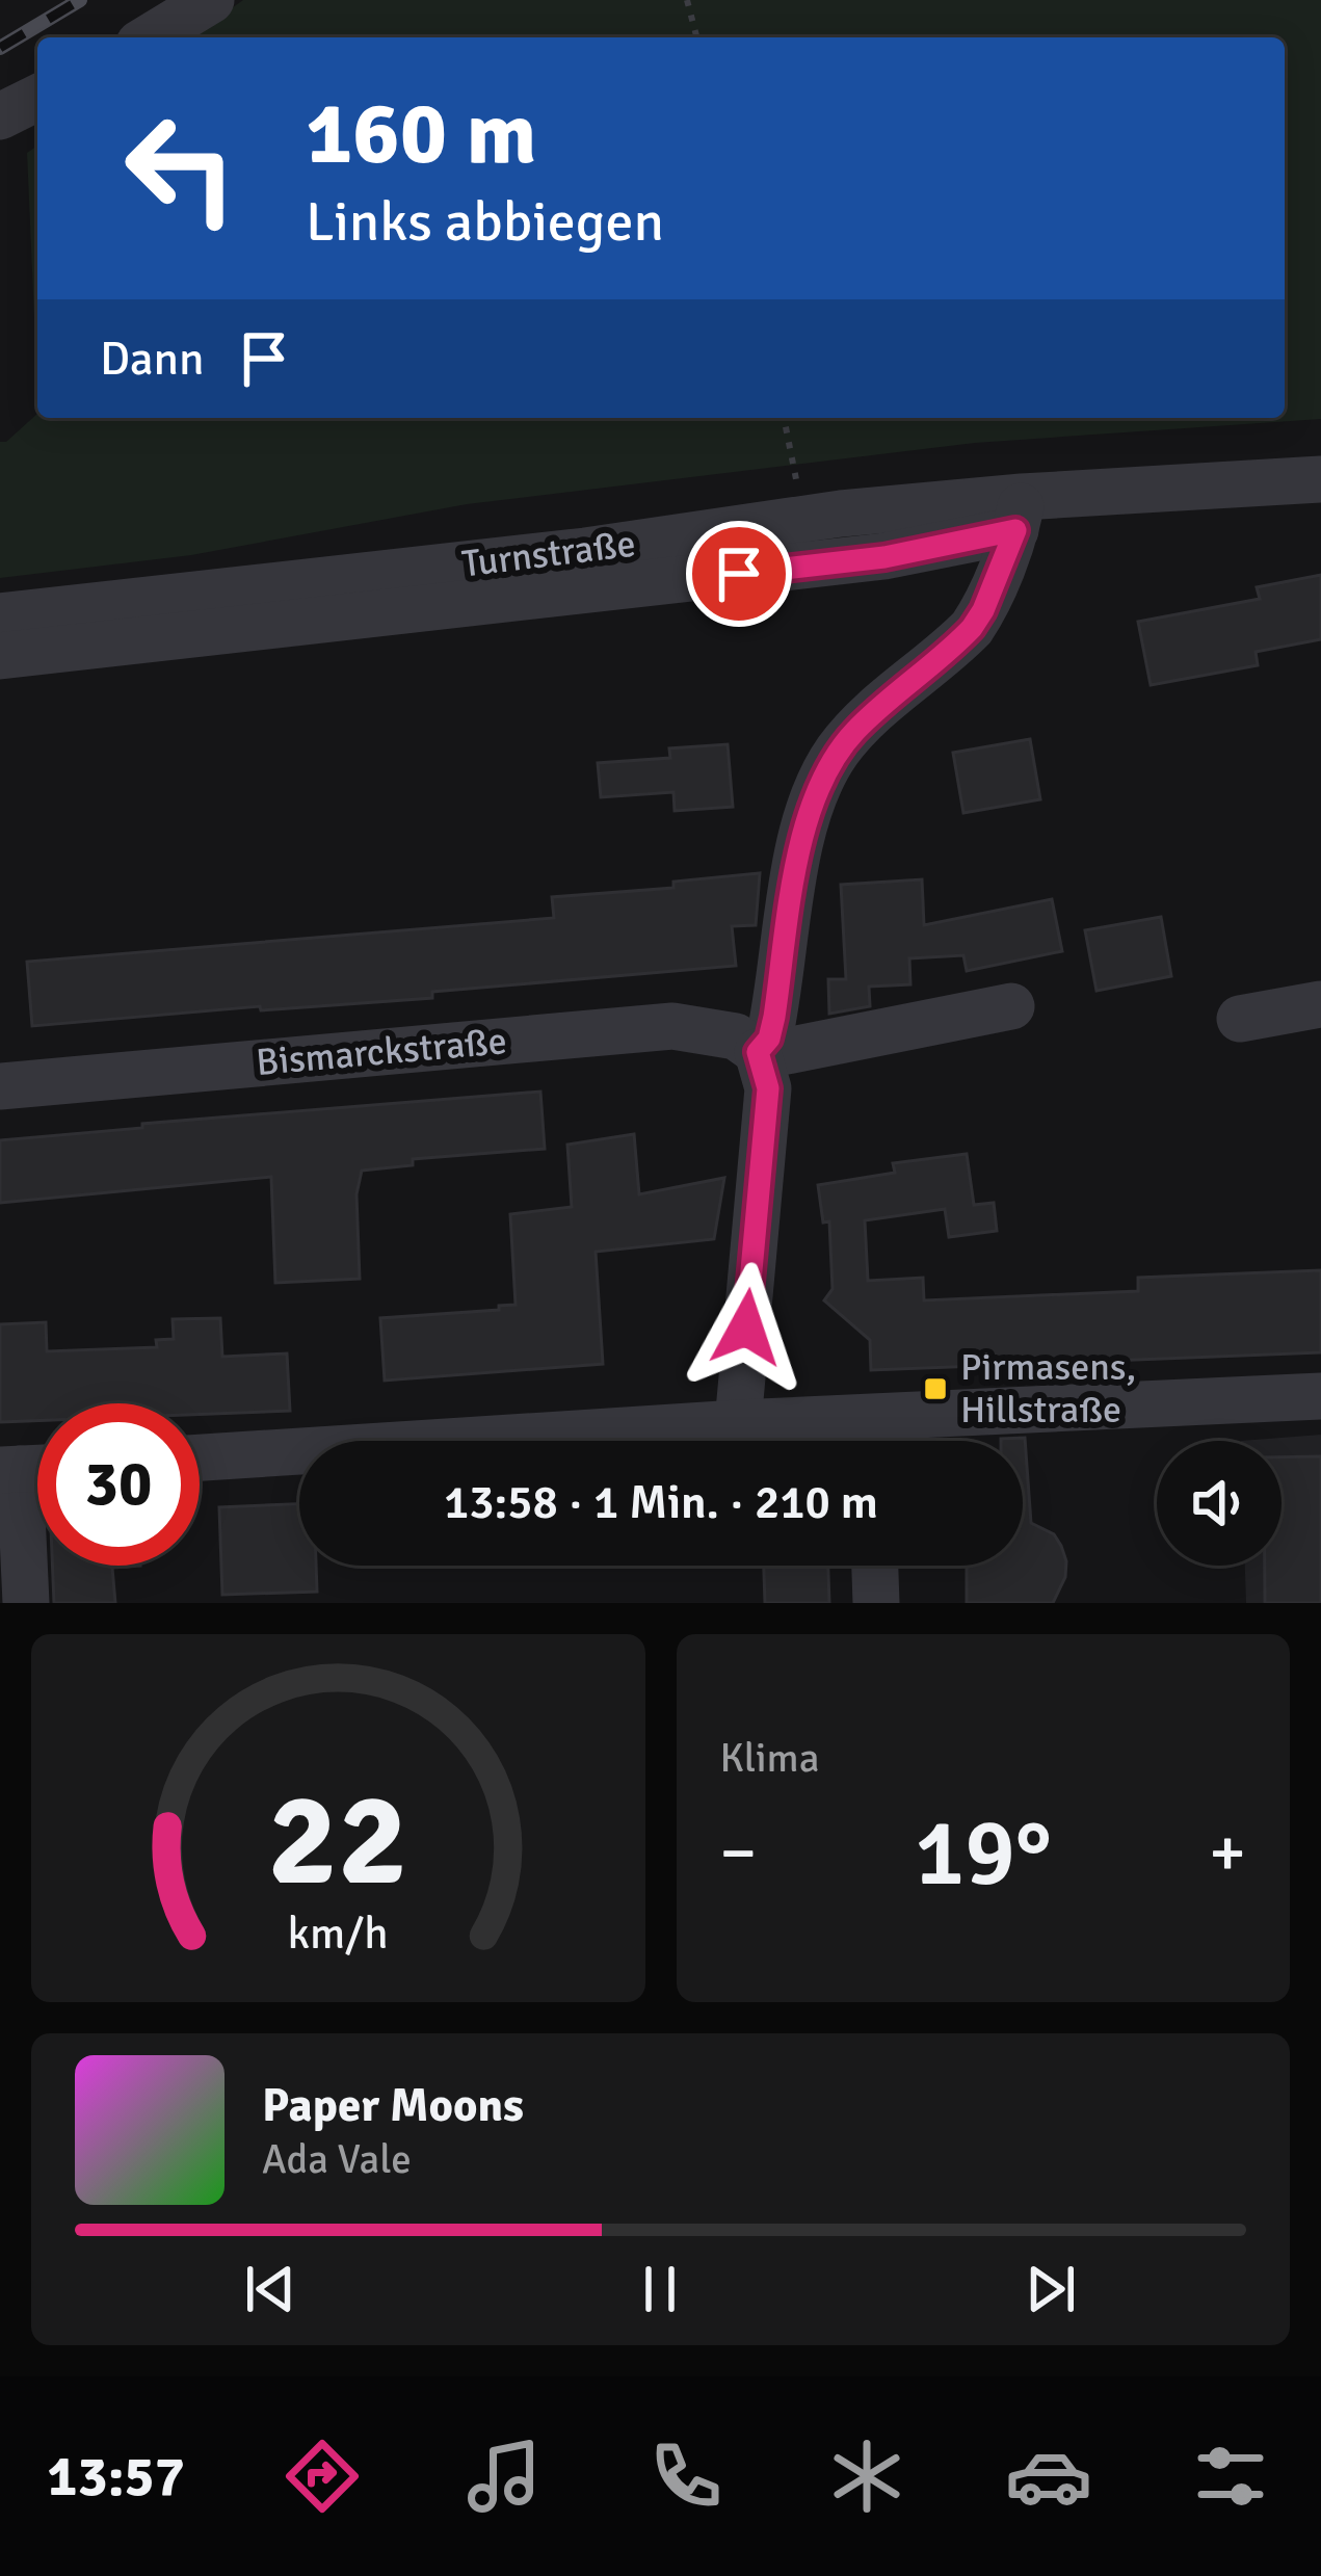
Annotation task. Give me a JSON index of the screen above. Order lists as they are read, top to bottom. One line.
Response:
{"streets":{"street":["Turnstraße","Bismarckstraße"]},"places":{"transit":["Pirmasens, Hillstraße"]},"page":{"turn":["160 m","Links abbiegen"],"then":"Dann","limit":"30","trip":"13:58 · 1 Min. · 210 m","tile":"Klima","heat":["−","19°","+"],"song":["Paper Moons","Ada Vale"],"tabs":"13:57","gauge":["22","km/h"]}}
